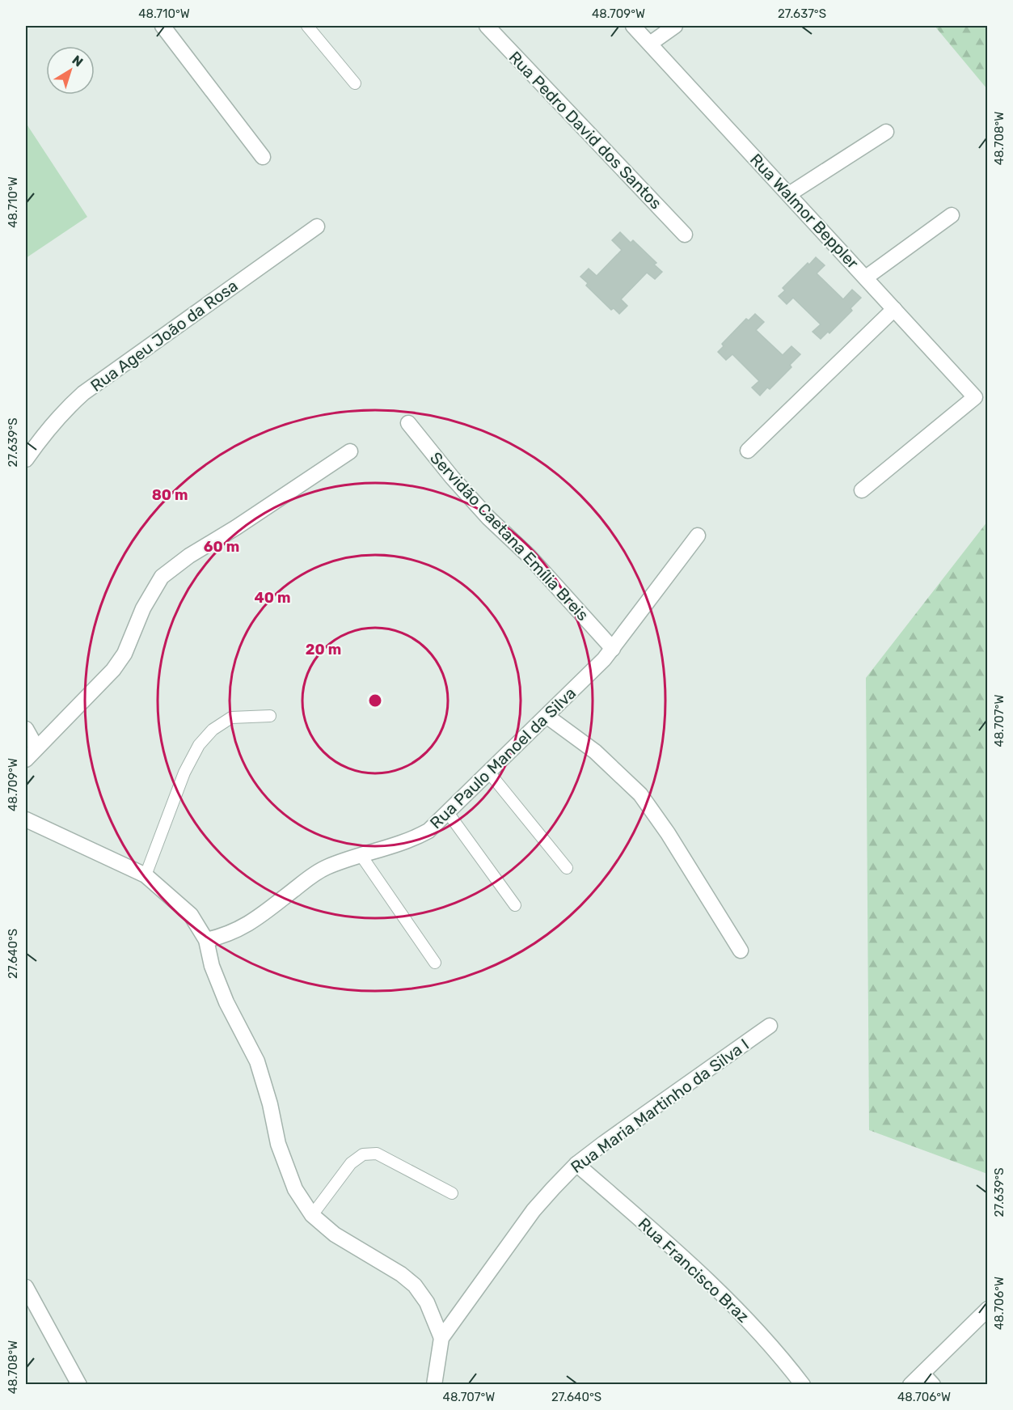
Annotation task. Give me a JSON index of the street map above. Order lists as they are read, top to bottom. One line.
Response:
{"streets":{"street":["Rua Pedro David dos Santos","Rua Walmor Beppler","Rua Ageu João da Rosa","Servidão Caetana Emília Breis","Rua Paulo Manoel da Silva","Rua Maria Martinho da Silva I","Rua Francisco Braz"]},"crossings":[["Servidão Caetana Emília Breis","Rua Paulo Manoel da Silva"],["Rua Maria Martinho da Silva I","Rua Francisco Braz"]],"north":"top right","coordinates":["48.710°W","48.709°W","27.637°S","48.708°W","27.639°S","48.707°W","27.640°S","48.706°W"],"rings":["80 m","60 m","40 m","20 m"]}
